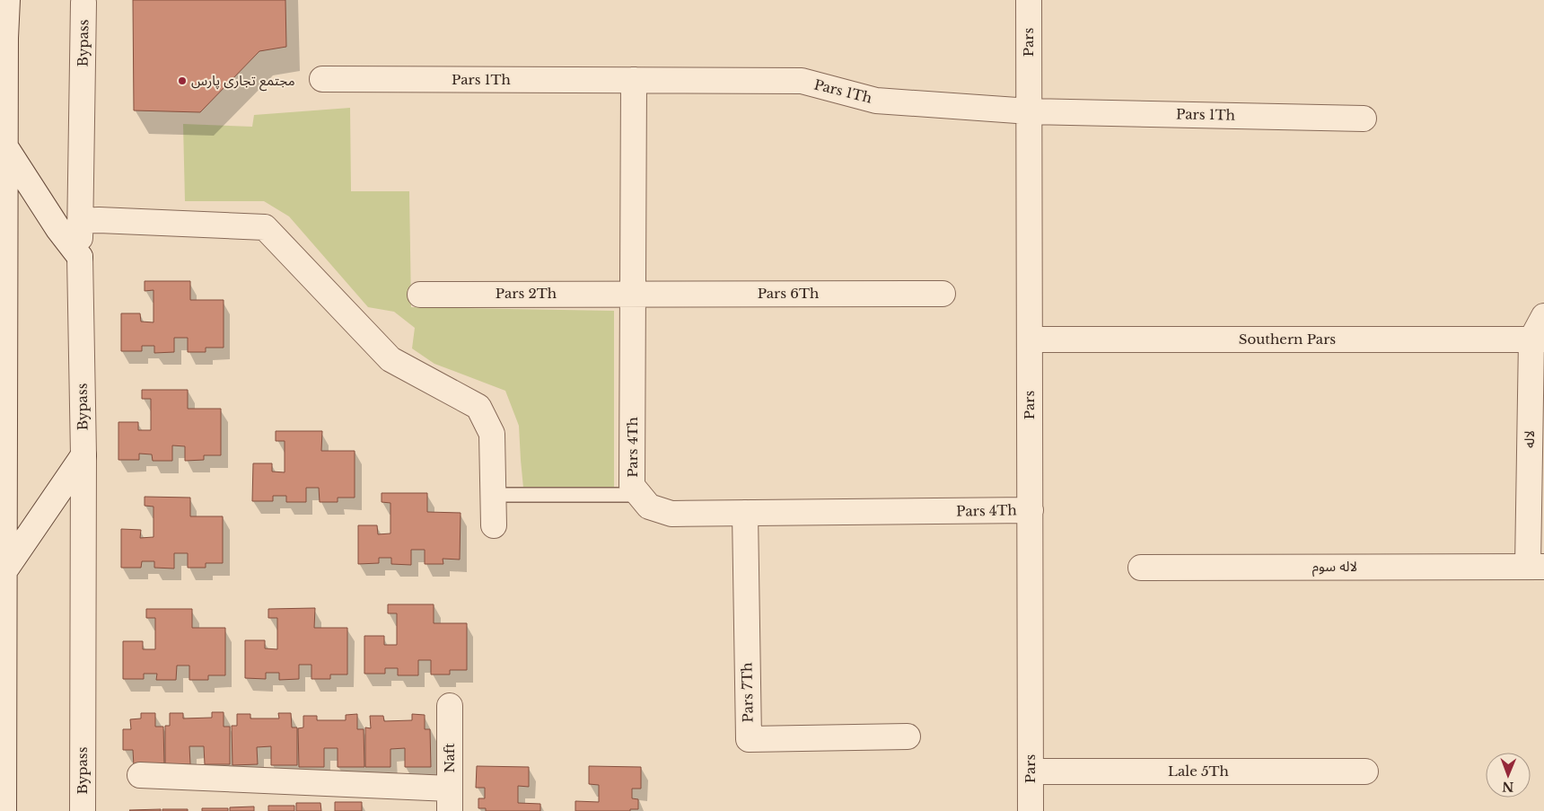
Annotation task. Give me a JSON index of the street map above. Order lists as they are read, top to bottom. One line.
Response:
{"streets":{"street":["Pars","Bypass","Pars 1Th","Pars 2Th","Pars 6Th","Southern Pars","لاله","Pars 4Th","لاله سوم","Pars 7Th","Naft","Lale 5Th"]},"crossings":[["Pars","Pars 1Th"],["Pars","Southern Pars"],["Pars","Pars 4Th"],["Pars","Lale 5Th"],["Pars 1Th","Pars 4Th"],["Pars 2Th","Pars 6Th"],["Pars 2Th","Pars 4Th"],["Pars 6Th","Pars 4Th"],["Southern Pars","لاله"],["لاله","لاله سوم"],["Pars 4Th","Pars 7Th"]],"places":["مجتمع تجاری پارس"],"north":"bottom"}
